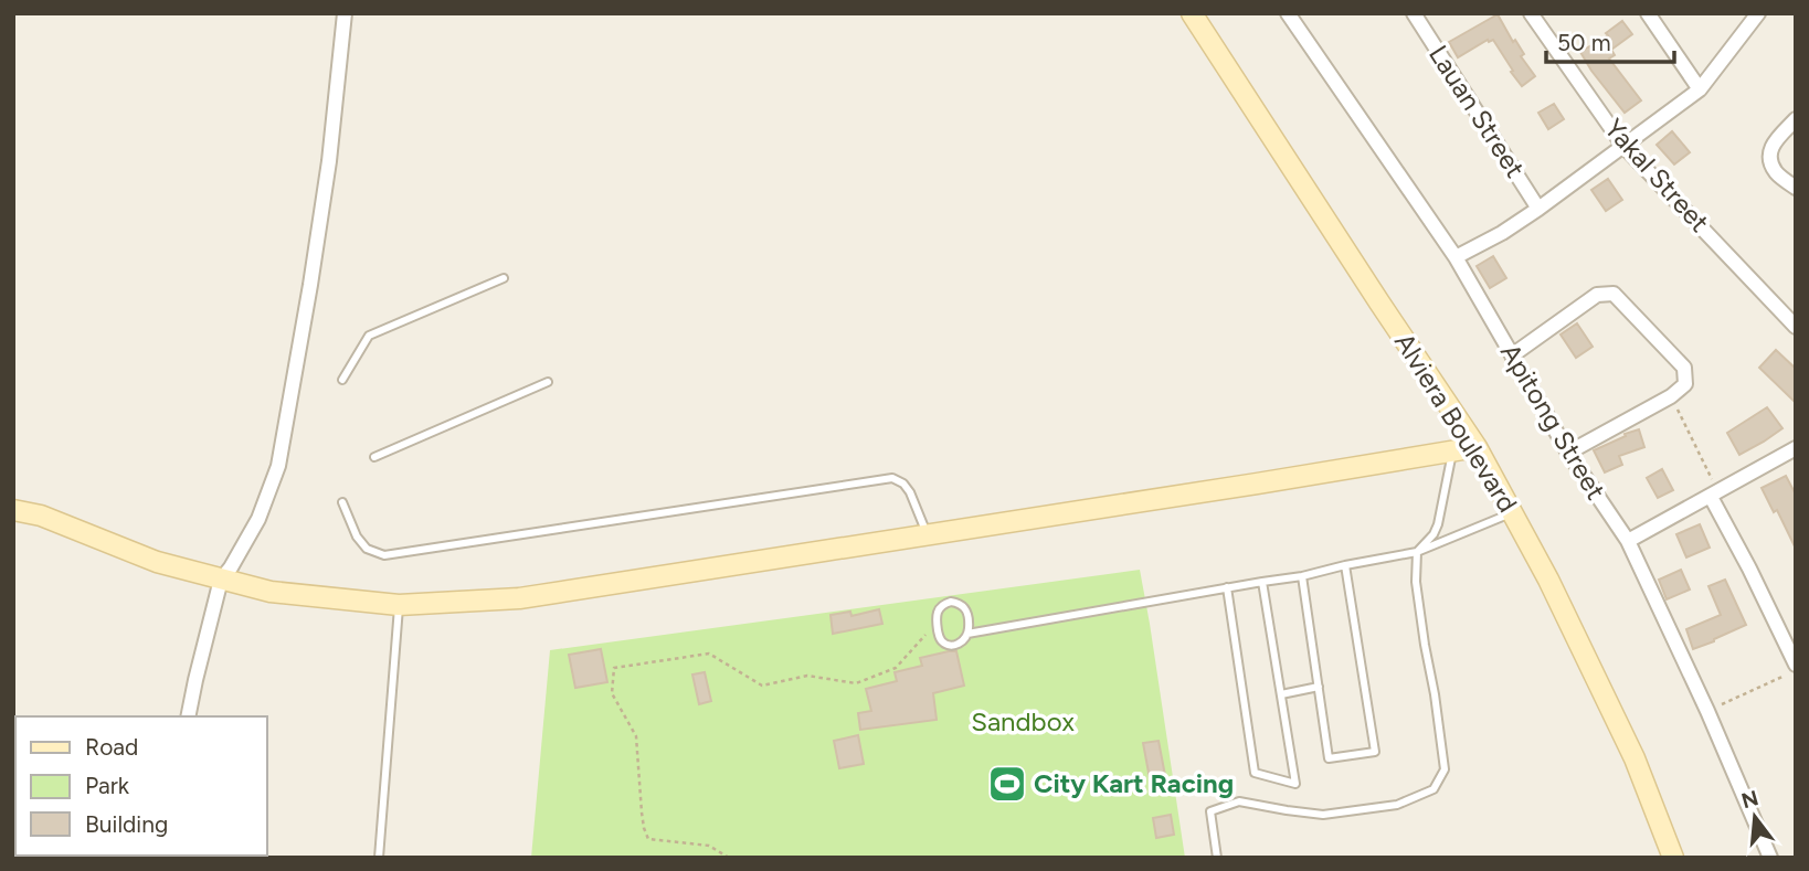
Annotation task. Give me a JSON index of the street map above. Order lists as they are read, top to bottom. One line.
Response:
{"streets":{"street":["Lauan Street","Yakal Street","Apitong Street","Alviera Boulevard"]},"parks":["Sandbox"],"places":{"sports":["City Kart Racing"]},"legend":["Road","Park","Building"],"scale_bar":"50 m","north":"top"}
